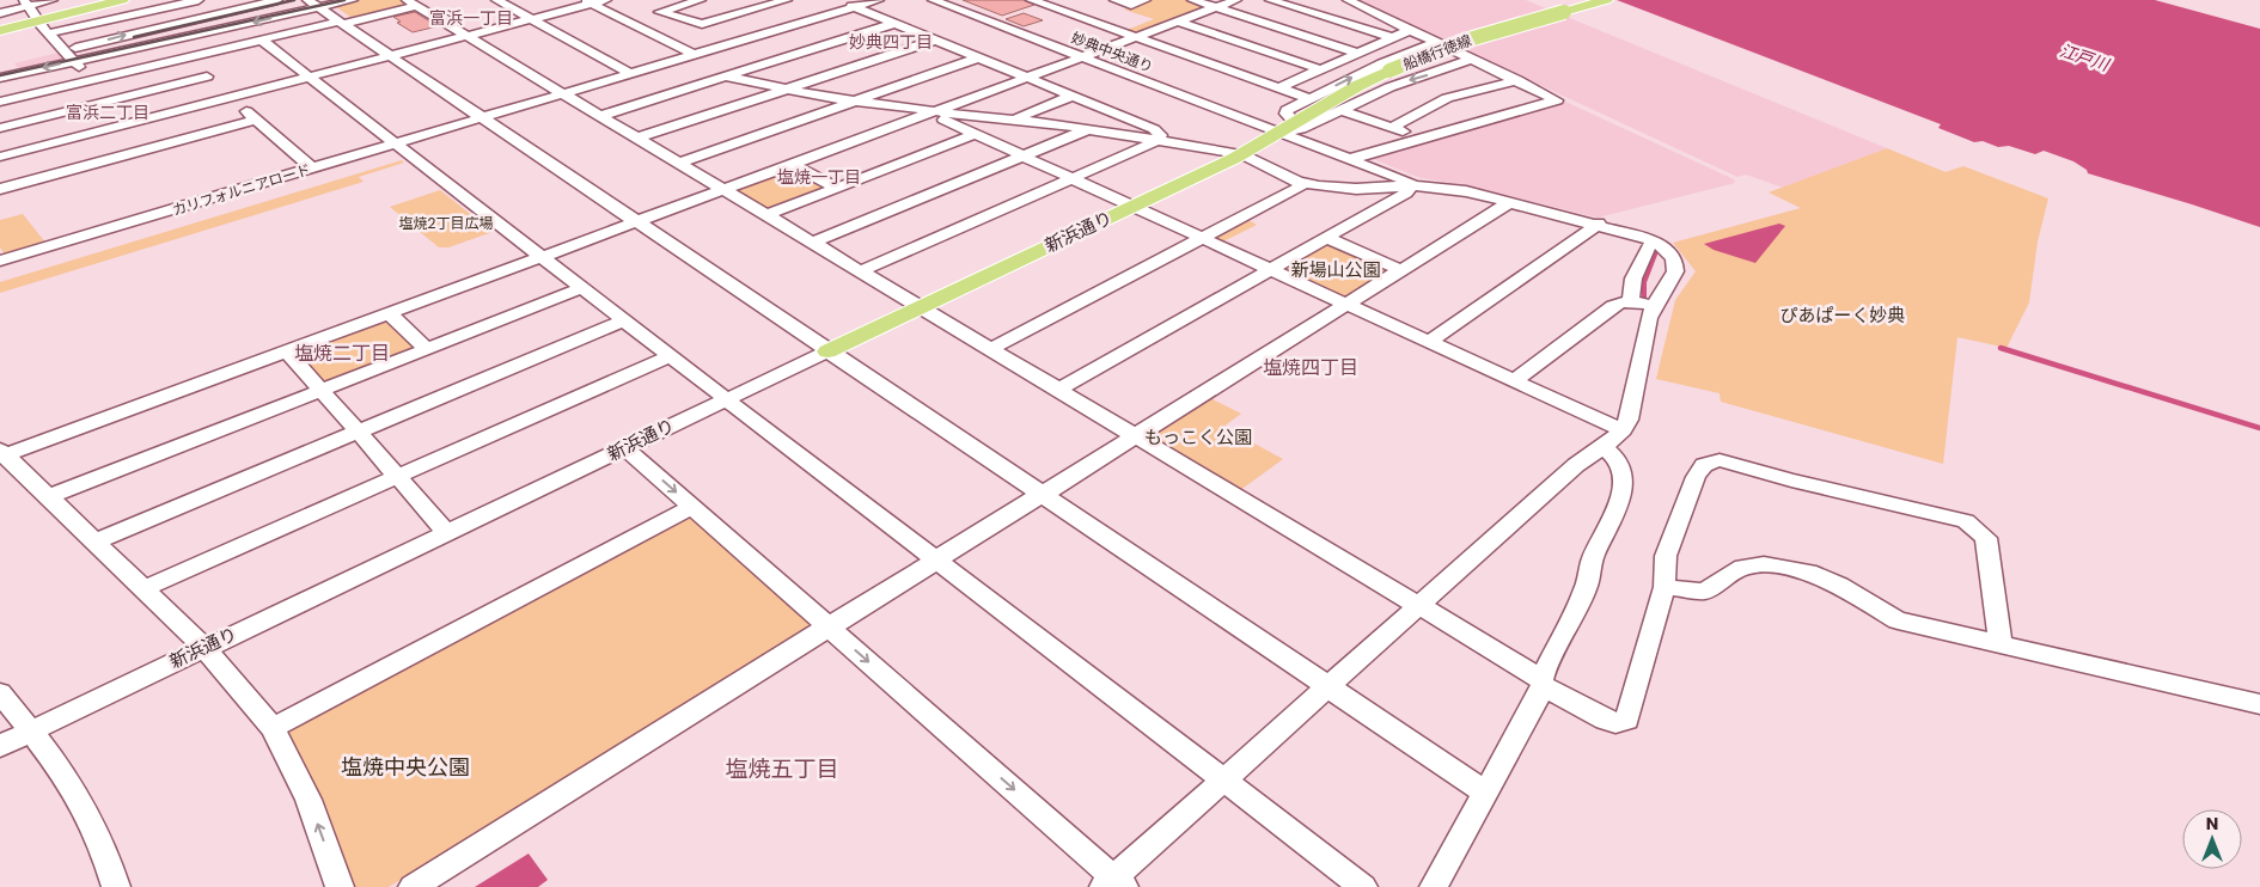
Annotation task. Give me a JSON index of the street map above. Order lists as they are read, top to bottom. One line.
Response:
{"streets":{"main road":["船橋行徳線","新浜通り"],"street":["妙典中央通り","カリフォルニアロード"]},"crossings":[["妙典中央通り","船橋行徳線"],["妙典中央通り","新浜通り"],["船橋行徳線","新浜通り"]],"districts":["富浜一丁目","妙典四丁目","富浜二丁目","塩焼一丁目","塩焼二丁目","塩焼四丁目","塩焼五丁目"],"water":["江戸川"],"parks":["塩焼2丁目広場","新場山公園","ぴあぱーく妙典","もっこく公園","塩焼中央公園"],"north":"top"}
